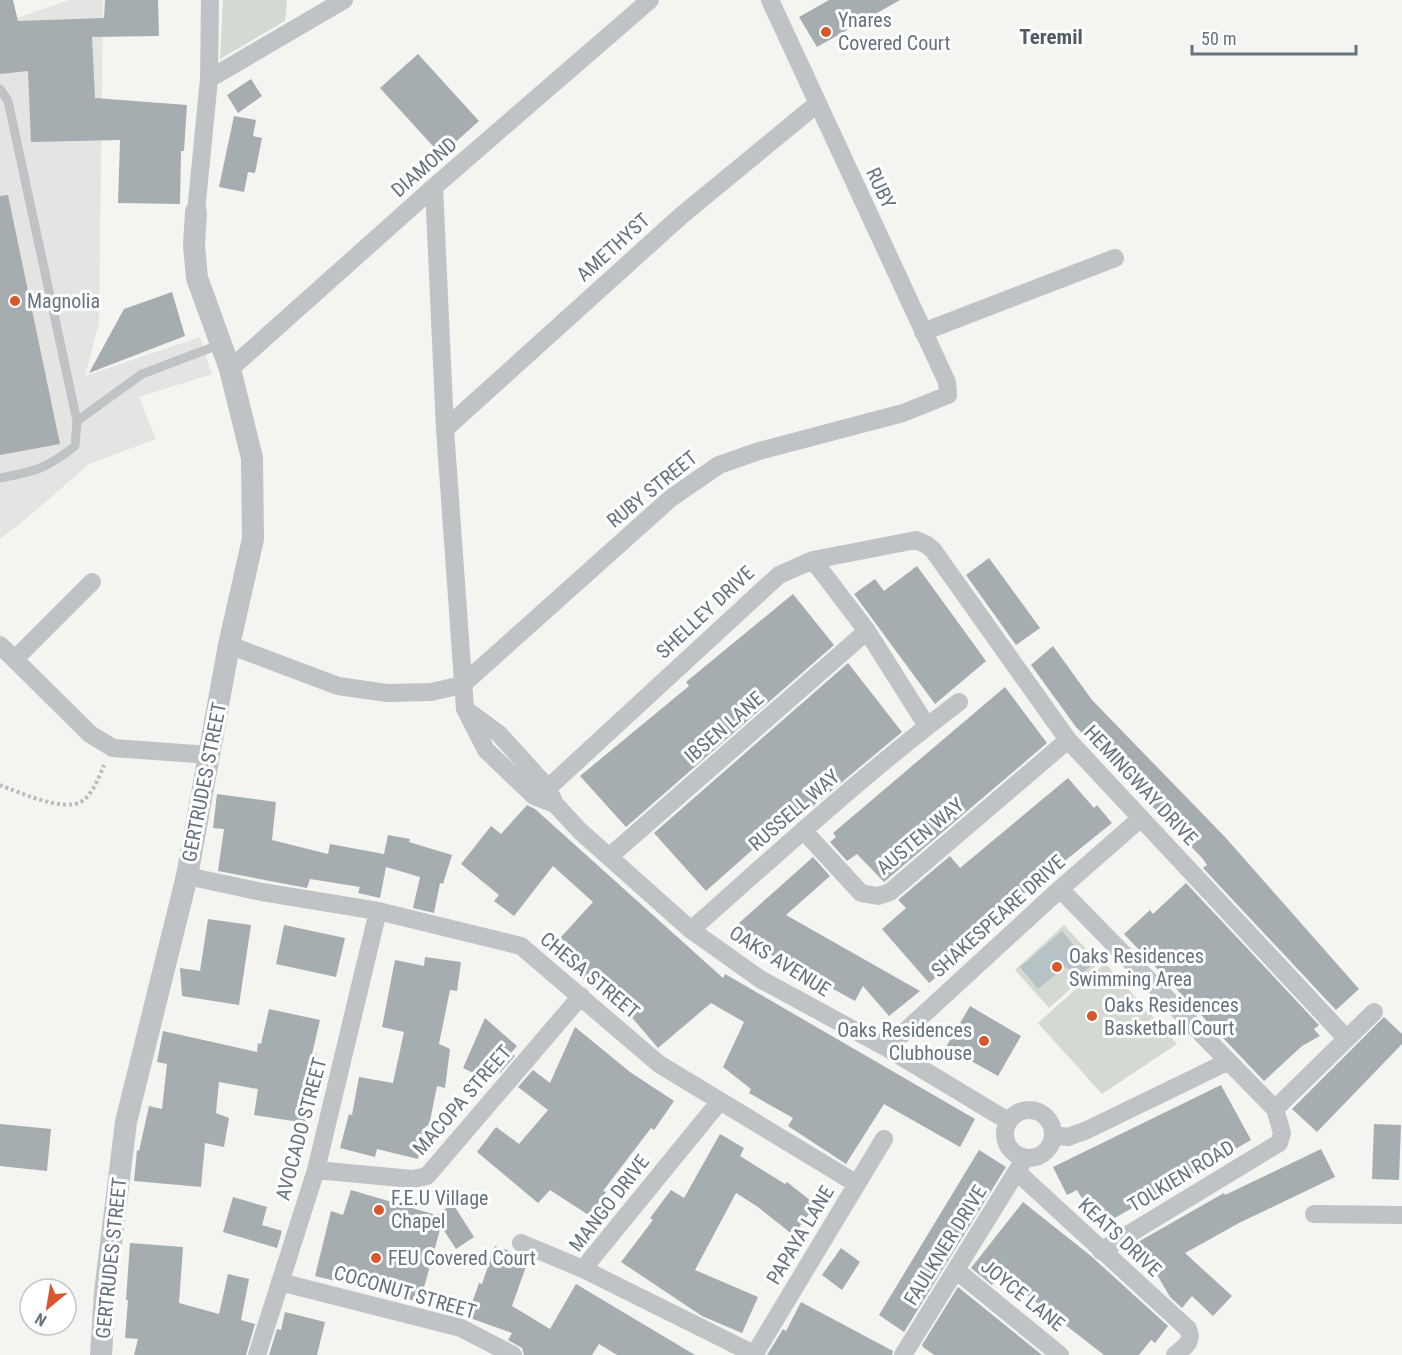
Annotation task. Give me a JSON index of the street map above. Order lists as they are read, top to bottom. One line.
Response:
{"streets":{"street":["DIAMOND","RUBY","AMETHYST","RUBY STREET","SHELLEY DRIVE","IBSEN LANE","GERTRUDES STREET","HEMINGWAY DRIVE","RUSSELL WAY","AUSTEN WAY","SHAKESPEARE DRIVE","OAKS AVENUE","CHESA STREET","MACOPA STREET","AVOCADO STREET","TOLKIEN ROAD","MANGO DRIVE","PAPAYA LANE","KEATS DRIVE","FAULKNER DRIVE","COCONUT STREET","JOYCE LANE"]},"crossings":[["DIAMOND","GERTRUDES STREET"],["DIAMOND","OAKS AVENUE"],["RUBY","AMETHYST"],["RUBY","RUBY STREET"],["AMETHYST","OAKS AVENUE"],["RUBY STREET","OAKS AVENUE"],["SHELLEY DRIVE","HEMINGWAY DRIVE"],["SHELLEY DRIVE","OAKS AVENUE"],["IBSEN LANE","OAKS AVENUE"],["GERTRUDES STREET","CHESA STREET"],["HEMINGWAY DRIVE","AUSTEN WAY"],["HEMINGWAY DRIVE","SHAKESPEARE DRIVE"],["RUSSELL WAY","AUSTEN WAY"],["RUSSELL WAY","OAKS AVENUE"],["SHAKESPEARE DRIVE","OAKS AVENUE"],["OAKS AVENUE","KEATS DRIVE"],["OAKS AVENUE","FAULKNER DRIVE"],["CHESA STREET","MACOPA STREET"],["CHESA STREET","AVOCADO STREET"],["CHESA STREET","MANGO DRIVE"],["CHESA STREET","PAPAYA LANE"],["MACOPA STREET","AVOCADO STREET"],["AVOCADO STREET","COCONUT STREET"],["TOLKIEN ROAD","KEATS DRIVE"],["MANGO DRIVE","PAPAYA LANE"],["KEATS DRIVE","FAULKNER DRIVE"],["FAULKNER DRIVE","JOYCE LANE"]],"districts":["Teremil"],"places":["Ynares Covered Court","Magnolia","Oaks Residences Swimming Area","Oaks Residences Basketball Court","Oaks Residences Clubhouse","F.E.U Village Chapel","FEU Covered Court"],"scale_bar":"50 m","north":"bottom left"}
